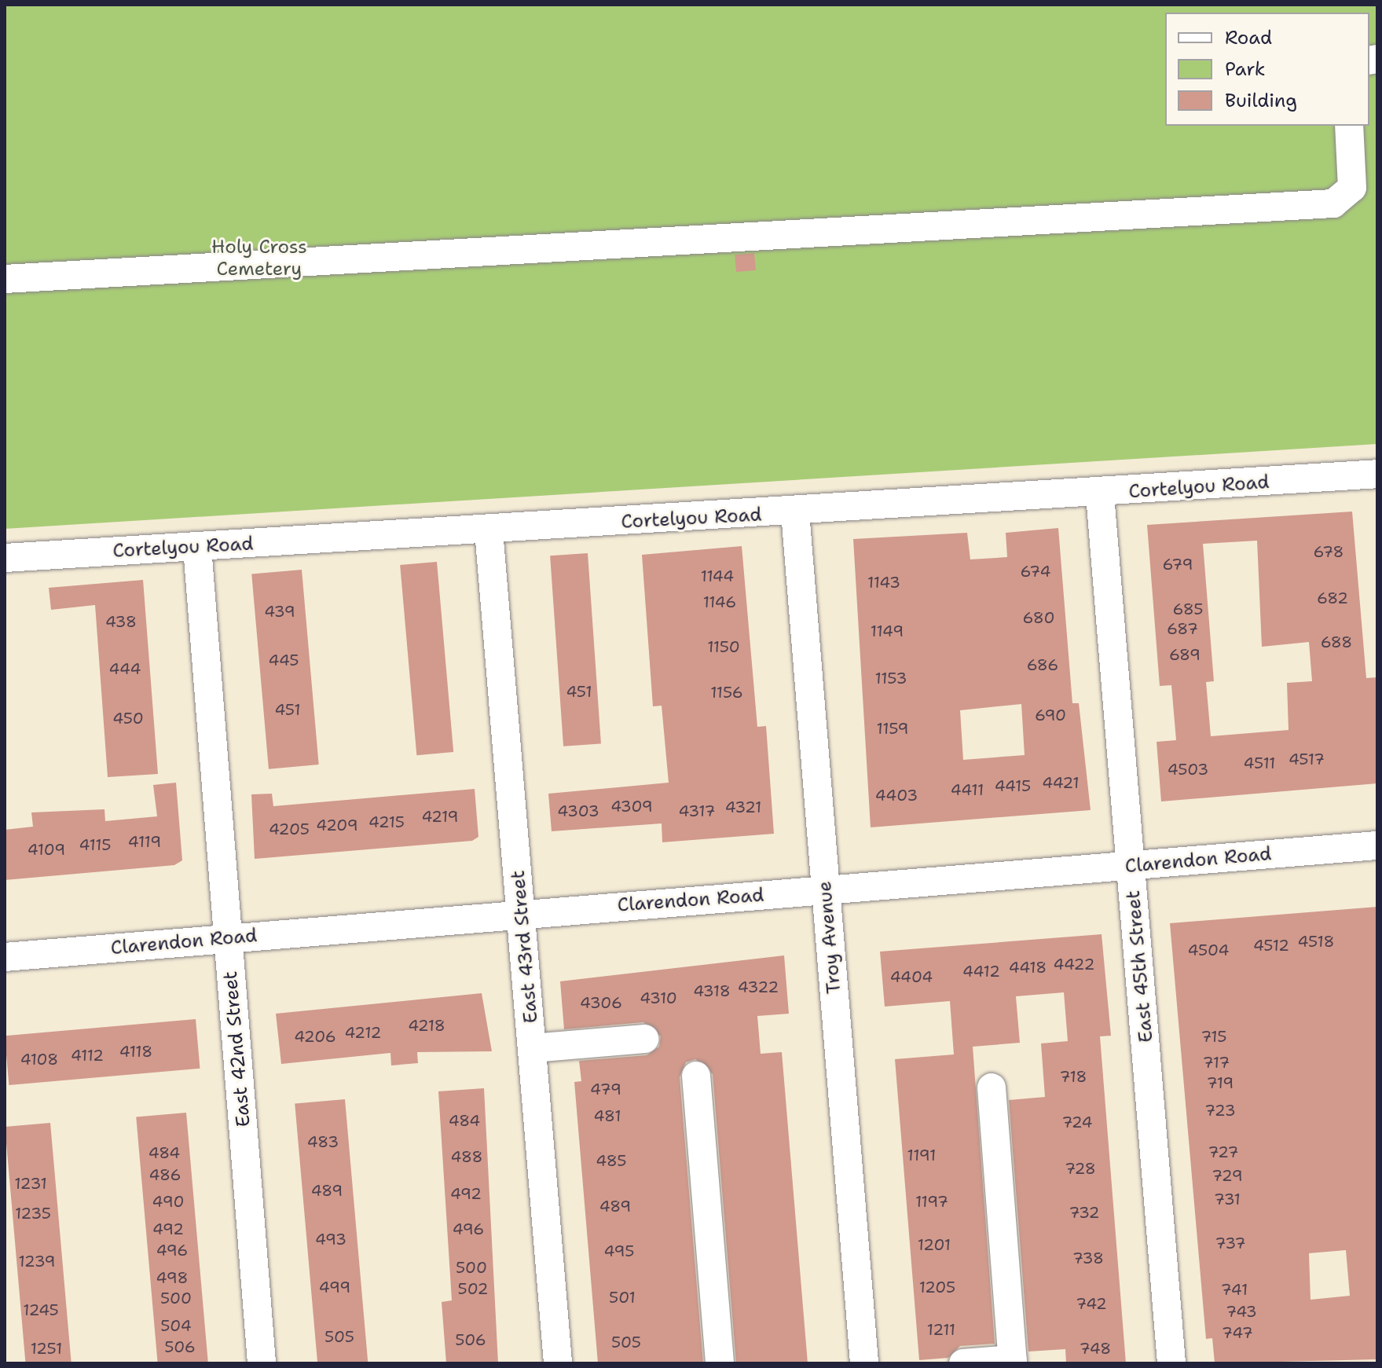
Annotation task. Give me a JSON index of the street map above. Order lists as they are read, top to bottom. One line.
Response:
{"streets":{"street":["Cortelyou Road","Clarendon Road","Troy Avenue","East 43rd Street","East 45th Street","East 42nd Street"]},"crossings":[["Cortelyou Road","Troy Avenue"],["Cortelyou Road","East 43rd Street"],["Cortelyou Road","East 45th Street"],["Cortelyou Road","East 42nd Street"],["Clarendon Road","Troy Avenue"],["Clarendon Road","East 43rd Street"],["Clarendon Road","East 45th Street"],["Clarendon Road","East 42nd Street"]],"parks":["Holy Cross Cemetery"],"house_numbers":["678","679","674","1144","1143","682","1146","685","439","680","438","687","1149","688","1150","689","445","686","444","1153","451","1156","451","690","450","1159","4517","4511","4503","4421","4415","4411","4403","4309","4321","4303","4317","4219","4215","4209","4205","4119","4115","4109","4518","4512","4504","4422","4418","4412","4404","4322","4318","4310","4306","4218","4212","4206","715","4118","4112","4108","717","718","719","479","723","481","484","724","483","727","484","1191","488","485","728","486","729","1231","489","492","731","490","1197","489","732","1235","492","496","493","737","1201","496","495","738","1239","500","498","499","1205","502","741","501","500","742","1245","743","504","1211","747","505","506","505","506","1251","748"],"legend":["Road","Park","Building"]}
